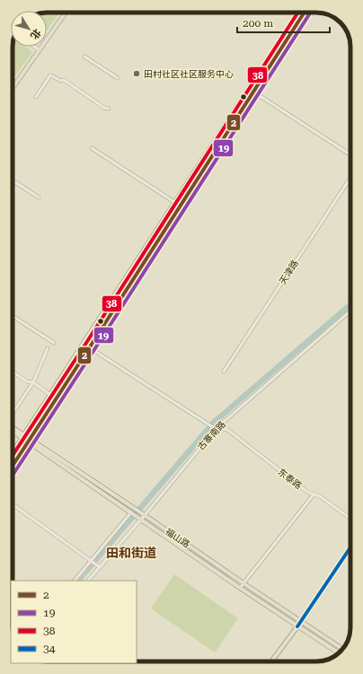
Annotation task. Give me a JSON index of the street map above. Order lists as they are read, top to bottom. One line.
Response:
{"streets":{"main road":["福山路"],"street":["天津路","古寨南路","东泰路"]},"crossings":[["古寨南路","福山路"]],"districts":["田和街道"],"places":["田村社区社区服务中心"],"lines":["transit line 2","transit line 19","transit line 38","transit line 34"],"legend":["2","19","38","34"],"scale_bar":"200 m","north":"bottom right"}
